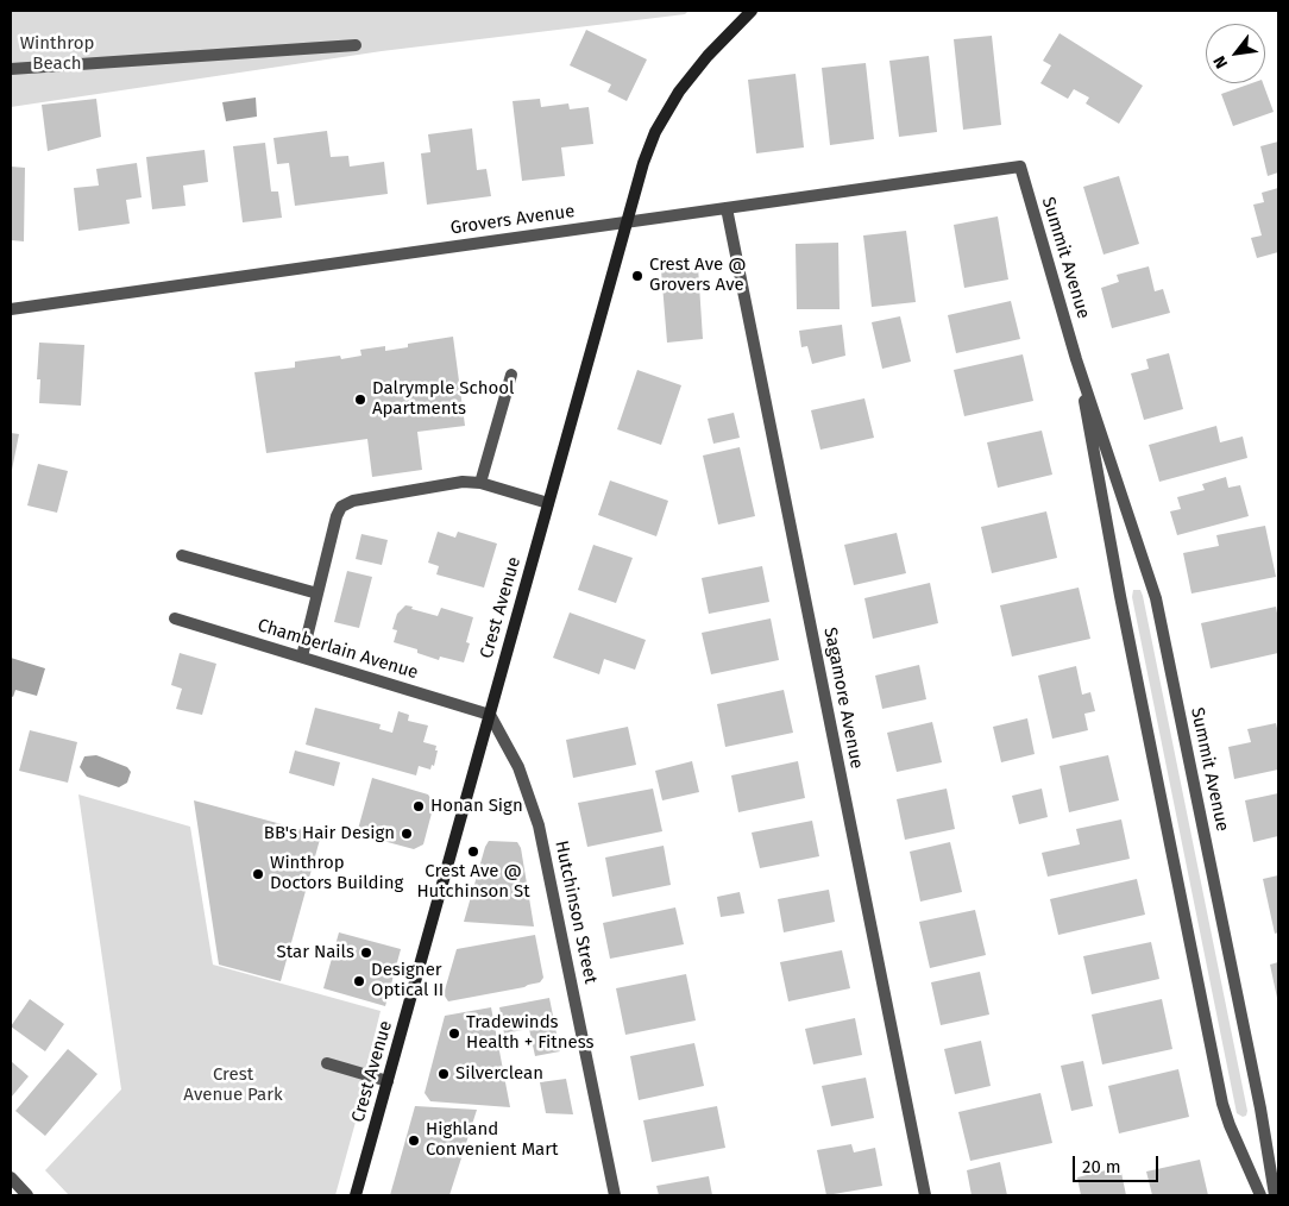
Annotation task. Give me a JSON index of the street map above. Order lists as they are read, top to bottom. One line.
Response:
{"streets":{"main road":["Crest Avenue"],"street":["Grovers Avenue","Summit Avenue","Chamberlain Avenue","Sagamore Avenue","Hutchinson Street"]},"crossings":[["Grovers Avenue","Summit Avenue"],["Grovers Avenue","Crest Avenue"],["Grovers Avenue","Sagamore Avenue"],["Crest Avenue","Chamberlain Avenue"],["Crest Avenue","Hutchinson Street"],["Chamberlain Avenue","Hutchinson Street"]],"parks":["Winthrop Beach","Crest Avenue Park"],"places":["Crest Ave @ Grovers Ave","Dalrymple School Apartments","Honan Sign","BB's Hair Design","Crest Ave @ Hutchinson St","Winthrop Doctors Building","Star Nails","Designer Optical II","Tradewinds Health + Fitness","Silverclean","Highland Convenient Mart"],"scale_bar":"20 m","north":"bottom left"}
